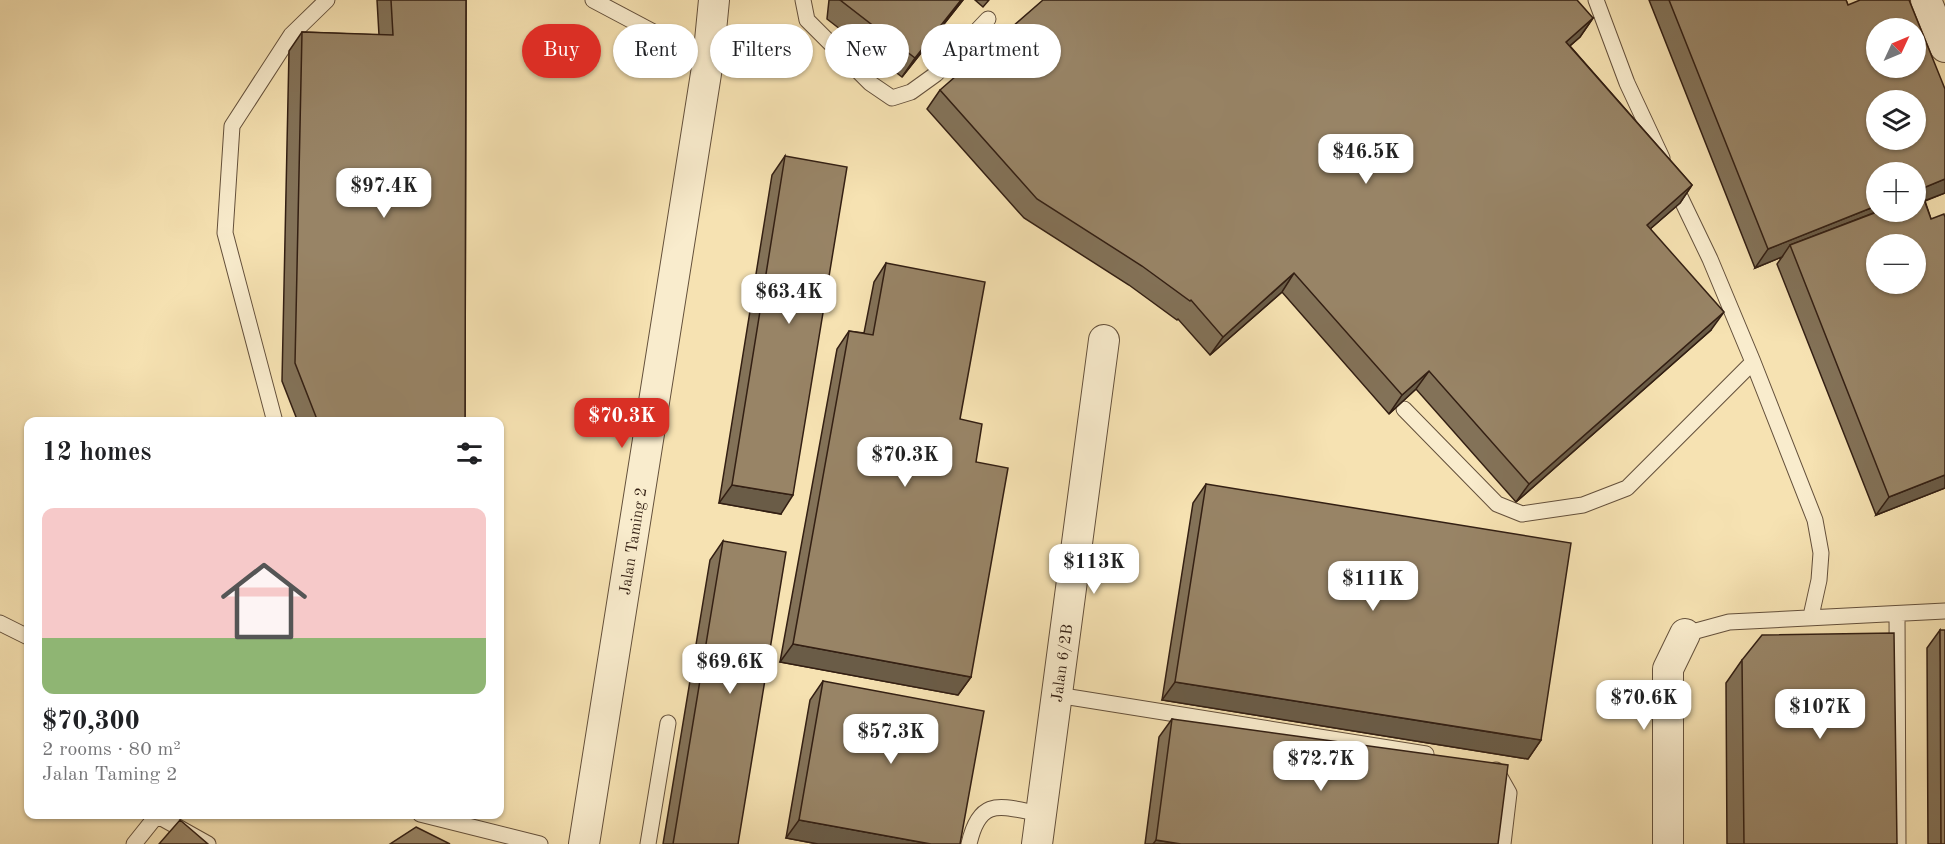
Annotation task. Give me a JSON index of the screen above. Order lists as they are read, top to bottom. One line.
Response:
{"streets":{"street":["Jalan Taming 2","Jalan 6/2B"]},"north":"top right","page":{"map_buttons":["+","−"],"chip":["Buy","Rent","Filters","New","Apartment"],"price":["$46.5K","$97.4K","$63.4K","$70.3K","$70.3K","$113K","$111K","$69.6K","$70.6K","$107K","$57.3K","$72.7K"],"heading":"12 homes","list":[{"name":"$70,300","note":"2 rooms · 80 m² · Jalan Taming 2"}]}}
